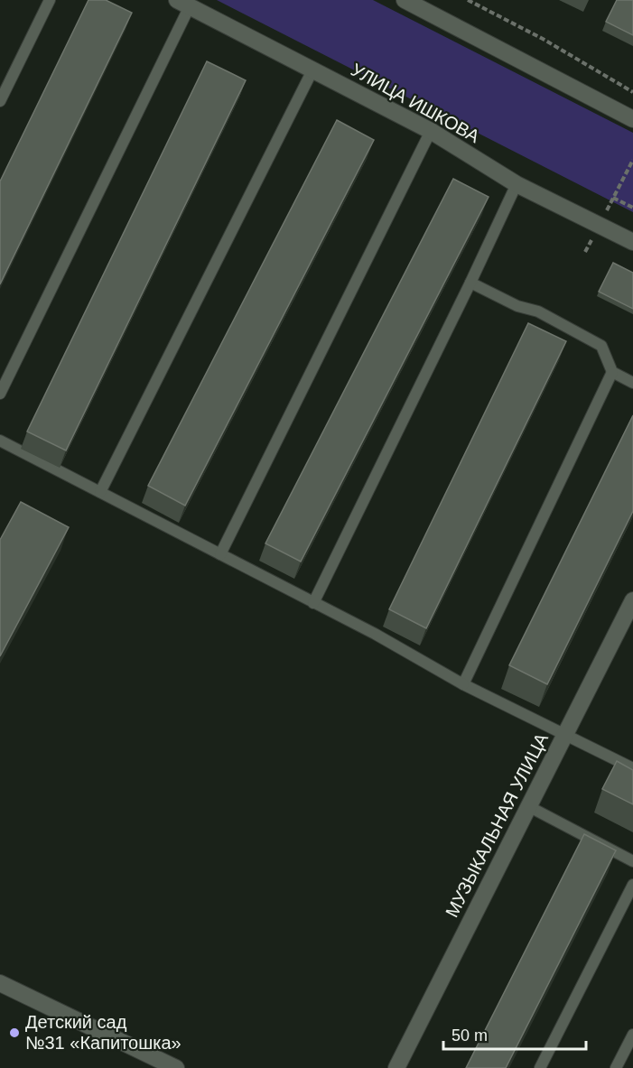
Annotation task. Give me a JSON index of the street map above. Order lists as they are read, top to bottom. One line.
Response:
{"streets":{"street":["УЛИЦА ИШКОВА","МУЗЫКАЛЬНАЯ УЛИЦА"]},"places":["Детский сад №31 «Капитошка»"],"scale_bar":"50 m"}
